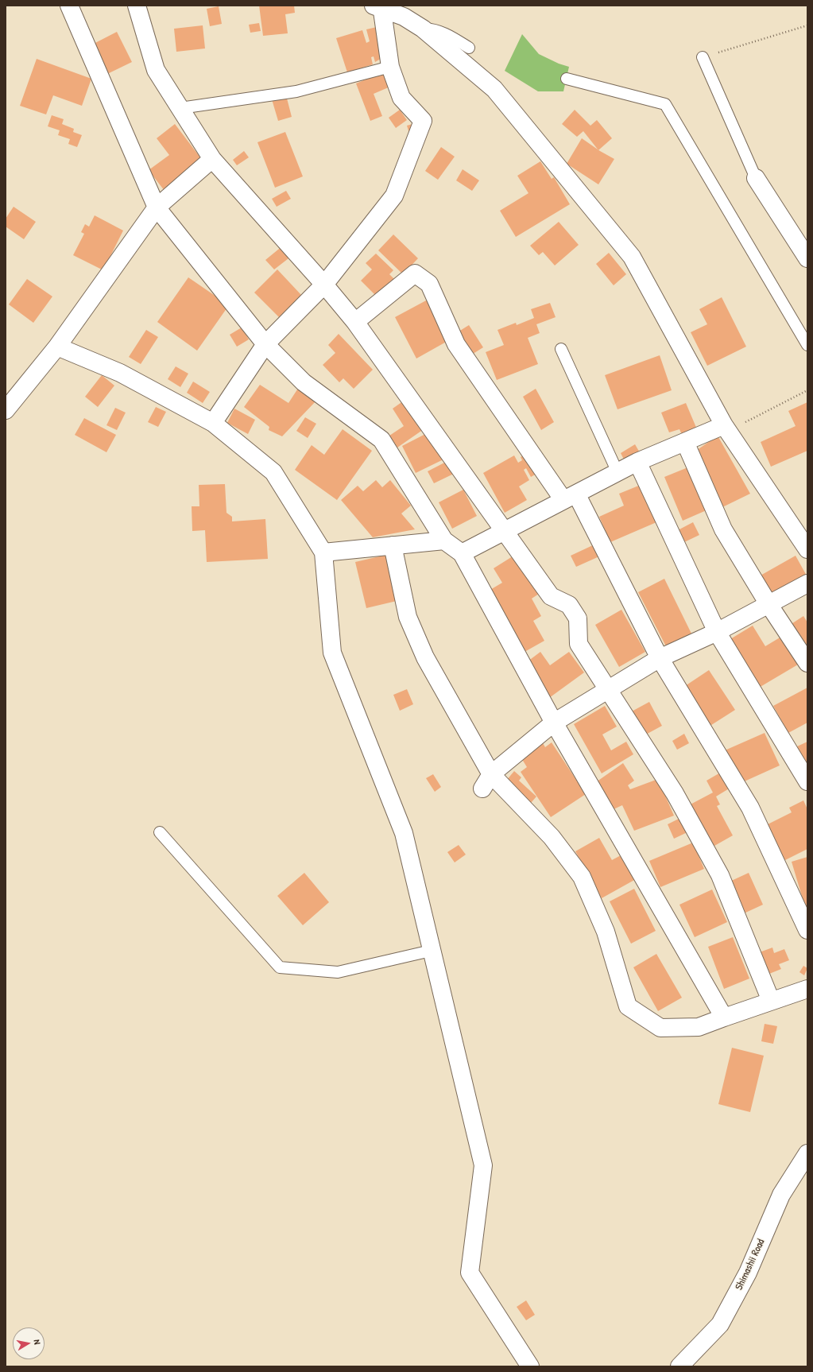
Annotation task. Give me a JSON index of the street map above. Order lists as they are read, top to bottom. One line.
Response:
{"streets":{"street":["Shimashii Road"]},"north":"right"}
